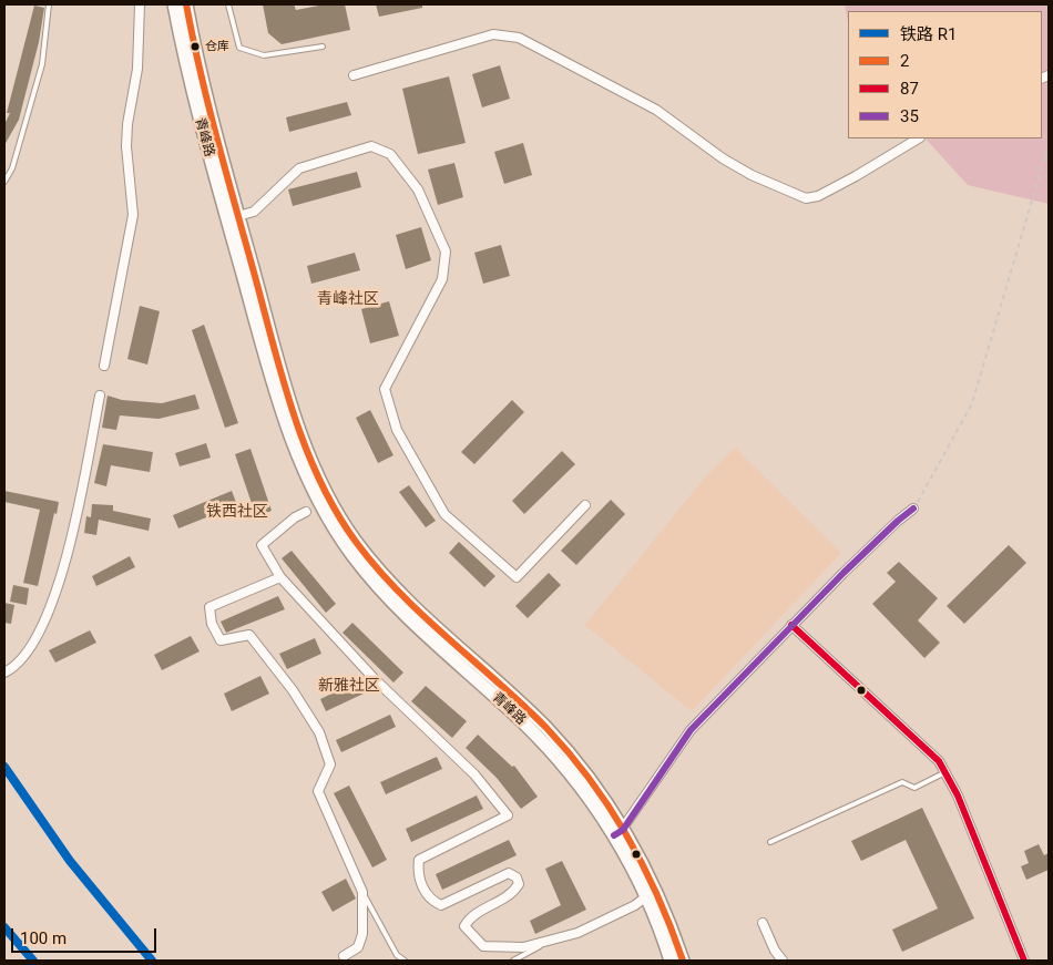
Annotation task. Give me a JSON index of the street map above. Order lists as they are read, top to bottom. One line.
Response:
{"streets":{"main road":["青峰路"]},"districts":["青峰社区","铁西社区","新雅社区"],"places":["仓库"],"lines":["transit line 2","transit line 35","transit line 87","rail line R1"],"legend":["铁路 R1","2","87","35"],"scale_bar":"100 m"}
